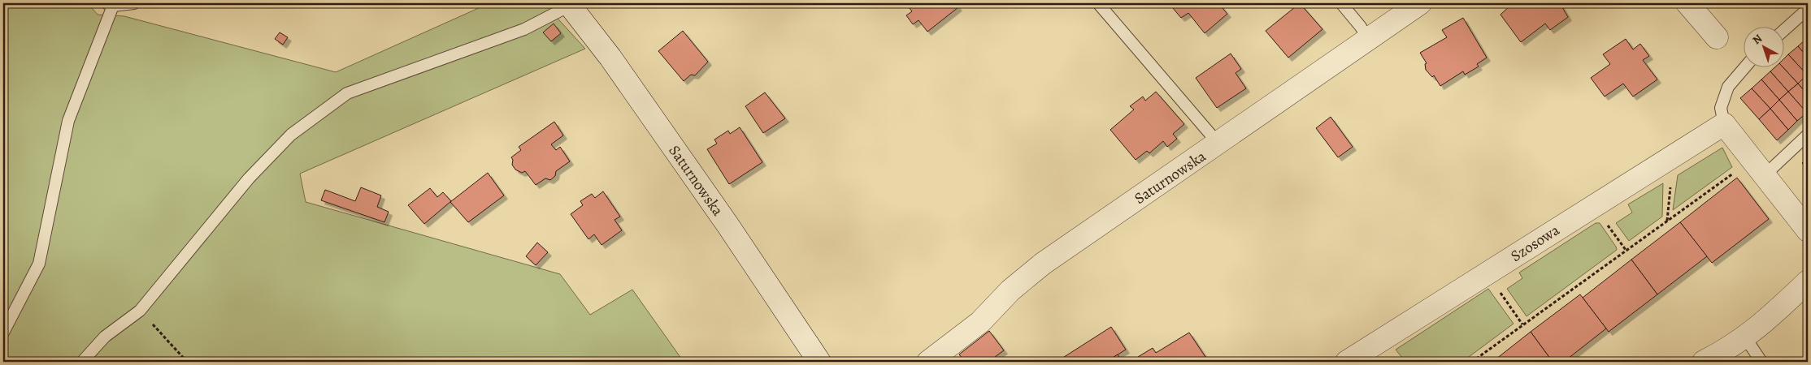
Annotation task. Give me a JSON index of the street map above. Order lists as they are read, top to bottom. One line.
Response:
{"streets":{"street":["Saturnowska","Szosowa"]},"north":"top left"}
